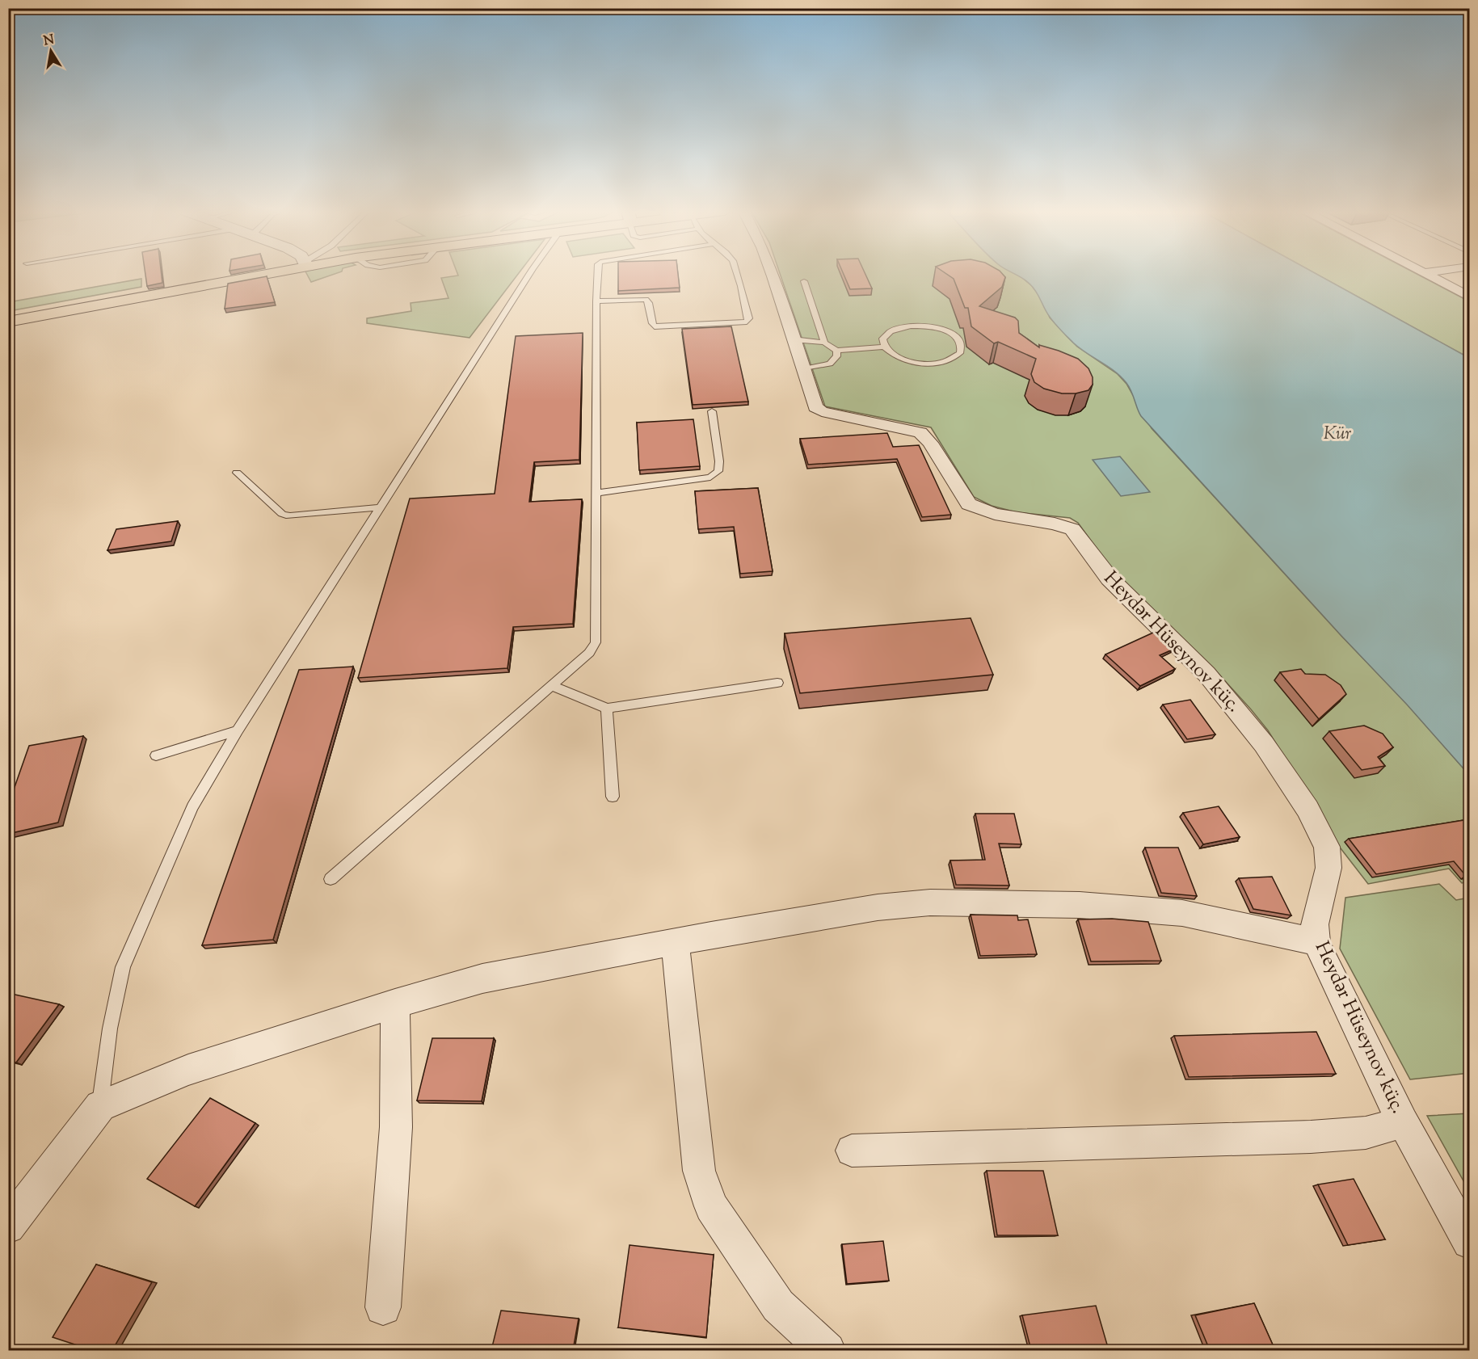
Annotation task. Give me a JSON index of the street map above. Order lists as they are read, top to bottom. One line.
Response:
{"streets":{"street":["Heydər Hüseynov küç."]},"water":["Kür"],"north":"top"}
